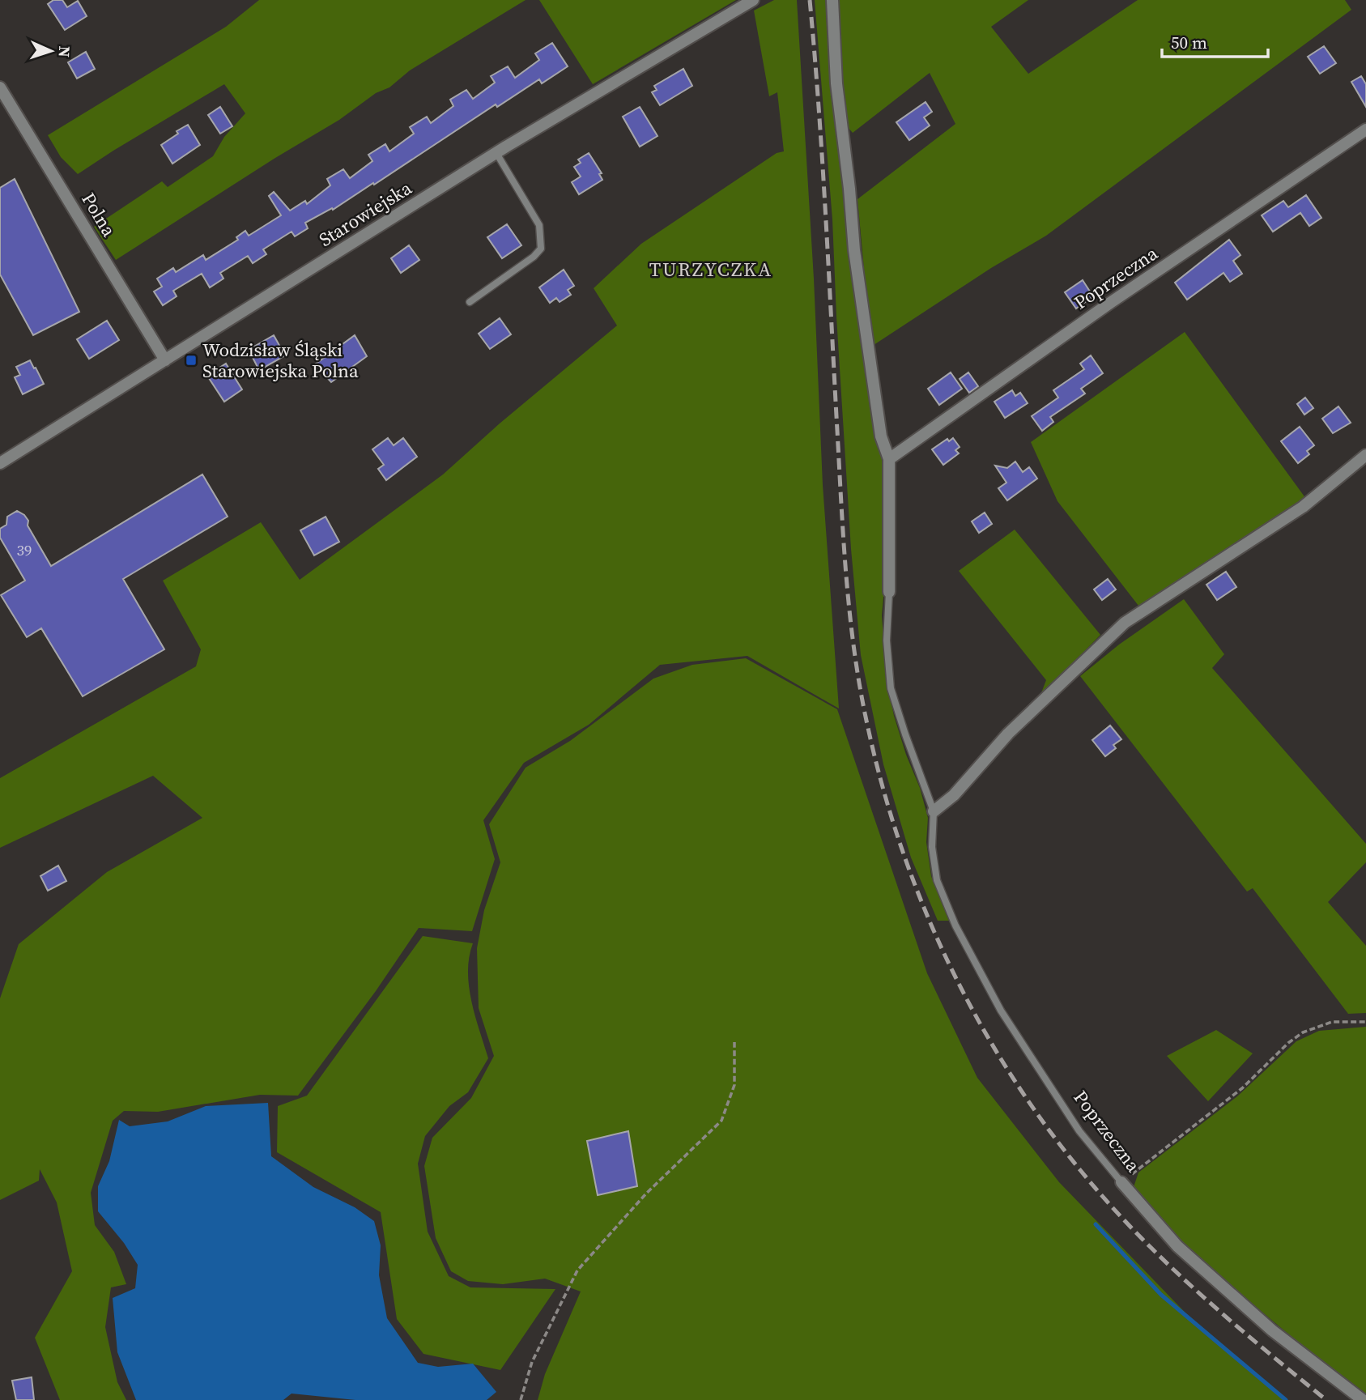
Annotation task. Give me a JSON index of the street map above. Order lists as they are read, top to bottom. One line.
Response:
{"streets":{"street":["Starowiejska","Polna","Poprzeczna"]},"crossings":[["Starowiejska","Polna"]],"districts":["TURZYCZKA"],"places":{"transit":["Wodzisław Śląski Starowiejska Polna"]},"house_numbers":["39"],"scale_bar":"50 m","north":"right"}
